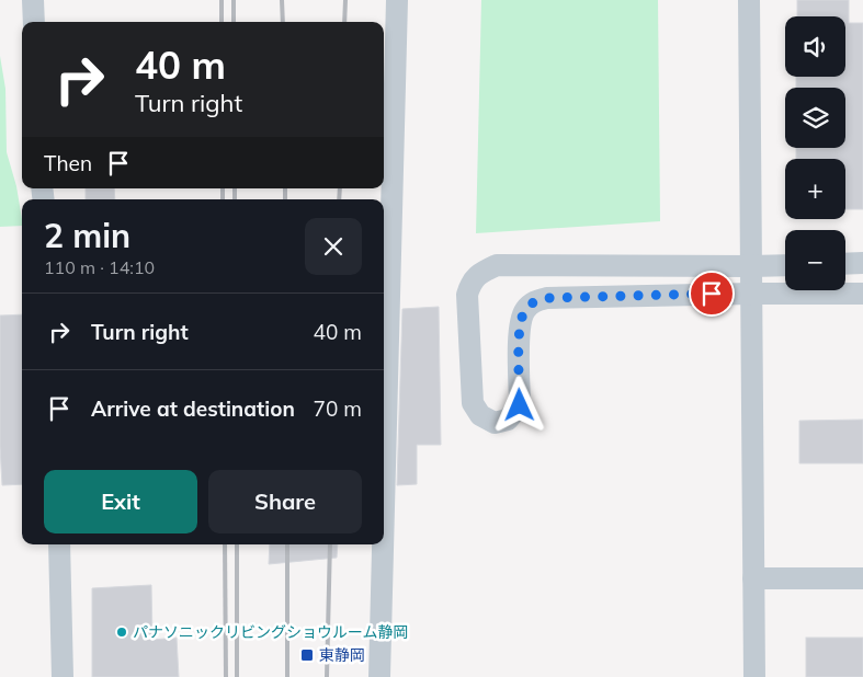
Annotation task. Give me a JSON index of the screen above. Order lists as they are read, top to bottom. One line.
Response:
{"places":{"other":["パナソニックリビングショウルーム静岡"],"transit":["東静岡"]},"page":{"map_buttons":["+","−"],"turn":["40 m","Turn right"],"then":"Then","heading":["2 min","110 m · 14:10"],"list":[{"name":"Turn right","value":"40 m"},{"name":"Arrive at destination","value":"70 m"}],"buttons":["Exit","Share"]}}
